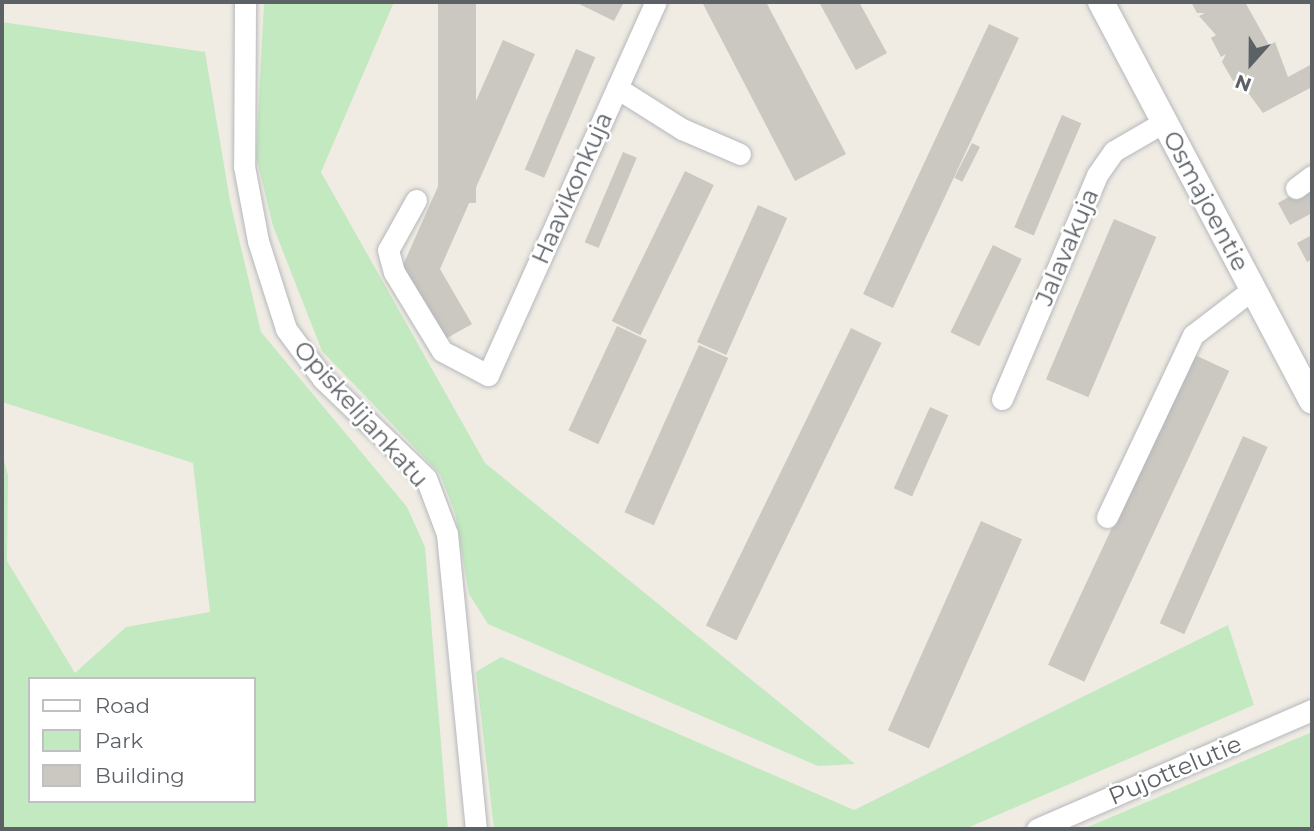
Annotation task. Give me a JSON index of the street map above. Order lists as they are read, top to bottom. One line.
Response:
{"streets":{"street":["Haavikonkuja","Osmajoentie","Jalavakuja","Opiskelijankatu","Pujottelutie"]},"crossings":[["Osmajoentie","Jalavakuja"]],"legend":["Road","Park","Building"],"north":"bottom"}
